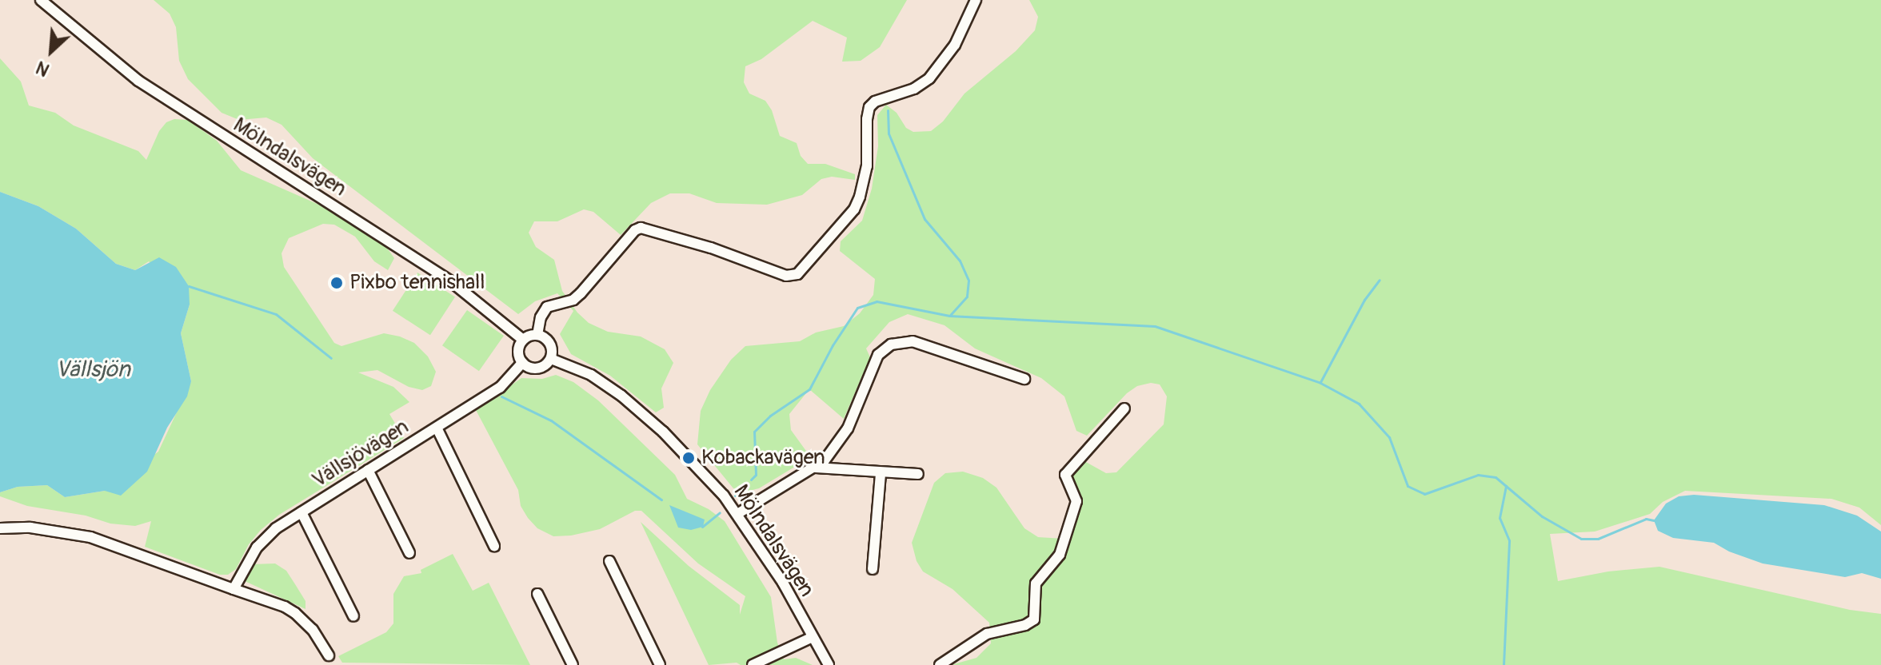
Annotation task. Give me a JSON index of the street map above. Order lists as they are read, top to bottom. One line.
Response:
{"streets":{"street":["Mölndalsvägen","Vällsjövägen"]},"crossings":[["Mölndalsvägen","Vällsjövägen"]],"water":["Vällsjön"],"places":["Pixbo tennishall","Kobackavägen"],"north":"bottom left"}
